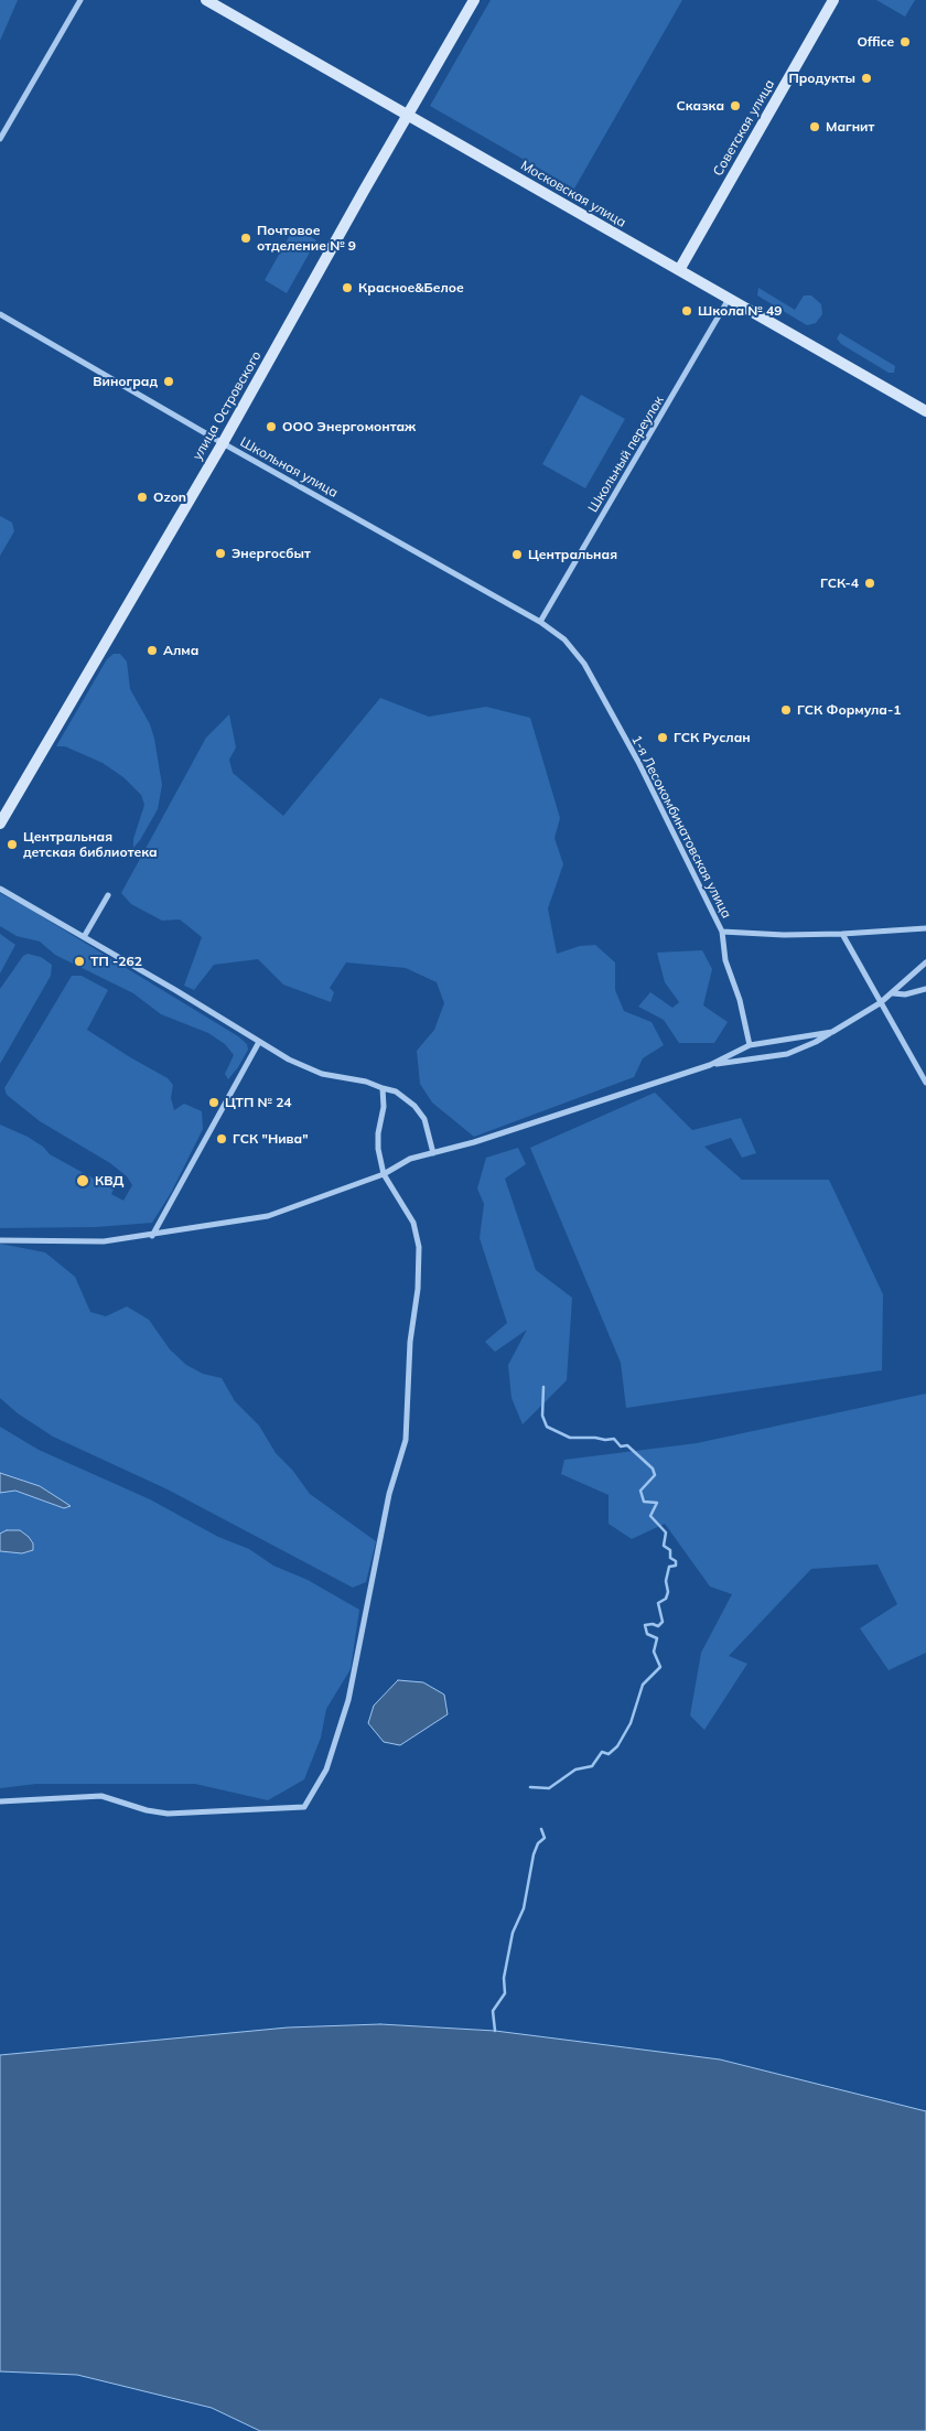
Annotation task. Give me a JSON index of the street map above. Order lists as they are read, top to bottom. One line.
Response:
{"streets":{"main road":["Советская улица","Московская улица","улица Островского"],"street":["Школьный переулок","Школьная улица","1-я Лесокомбинатовская улица"]},"crossings":[["Советская улица","Московская улица"],["Московская улица","улица Островского"],["Московская улица","Школьный переулок"],["улица Островского","Школьная улица"],["Школьный переулок","Школьная улица"],["Школьный переулок","1-я Лесокомбинатовская улица"],["Школьная улица","1-я Лесокомбинатовская улица"]],"places":["Office","Продукты","Сказка","Магнит","Почтовое отделение № 9","Красное&Белое","Школа № 49","Виноград","ООО Энергомонтаж","Ozon","Энергосбыт","Центральная","ГСК-4","Алма","ГСК Формула-1","ГСК Руслан","Центральная детская библиотека","ТП -262","ЦТП № 24","ГСК \"Нива\"","КВД"]}
